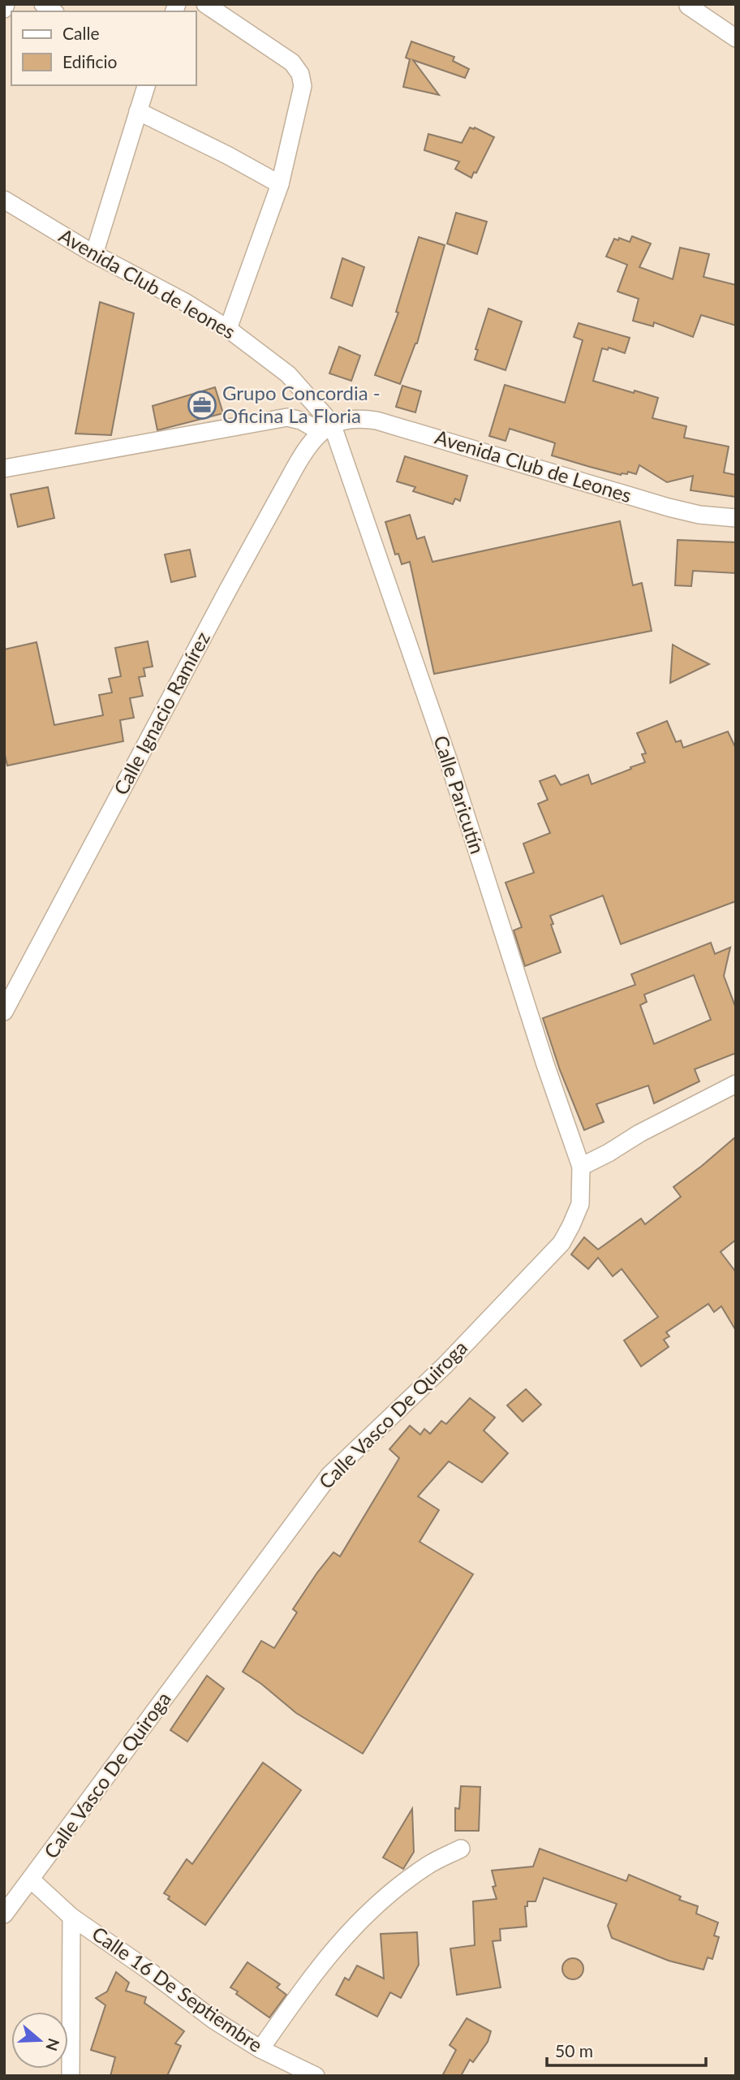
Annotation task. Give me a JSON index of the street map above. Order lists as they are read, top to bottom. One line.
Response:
{"streets":{"street":["Avenida Club de leones","Avenida Club de Leones","Calle Ignacio Ramírez","Calle Paricutín","Calle Vasco De Quiroga","Calle 16 De Septiembre"]},"crossings":[["Avenida Club de leones","Avenida Club de Leones"],["Avenida Club de leones","Calle Ignacio Ramírez"],["Avenida Club de leones","Calle Paricutín"],["Avenida Club de Leones","Calle Ignacio Ramírez"],["Avenida Club de Leones","Calle Paricutín"],["Calle Ignacio Ramírez","Calle Paricutín"],["Calle Paricutín","Calle Vasco De Quiroga"],["Calle Vasco De Quiroga","Calle 16 De Septiembre"]],"places":{"office":["Grupo Concordia - Oficina La Floria"]},"legend":["Calle","Edificio"],"scale_bar":"50 m","north":"right"}
